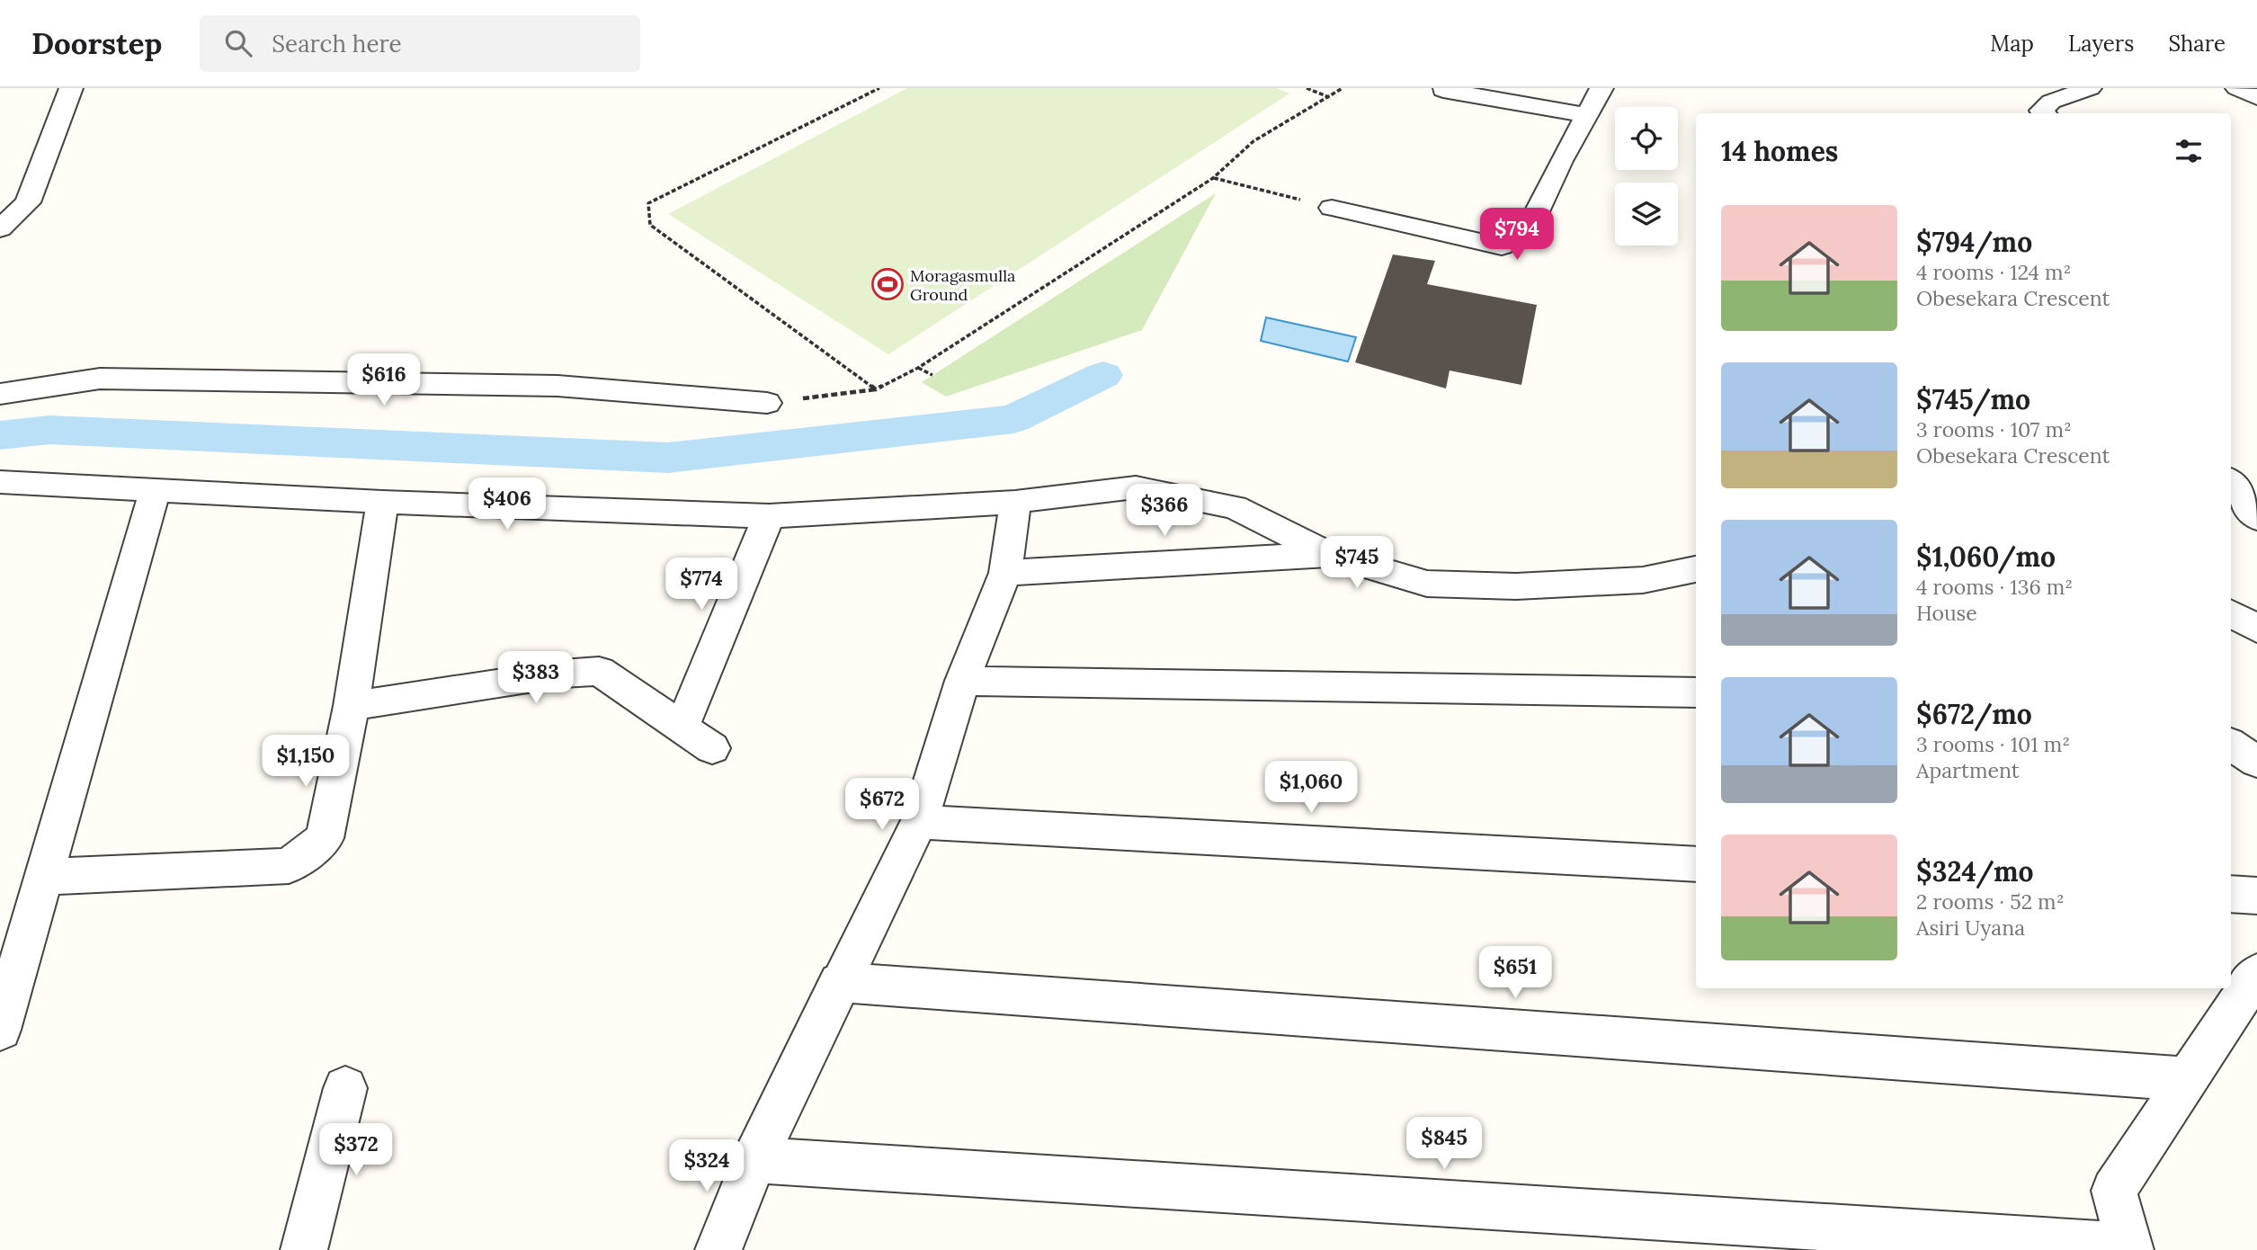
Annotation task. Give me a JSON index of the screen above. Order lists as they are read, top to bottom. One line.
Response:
{"places":{"sports":["Moragasmulla Ground"]},"page":{"header":"Doorstep","search":"Search here","nav":["Map","Layers","Share"],"heading":"14 homes","list":[{"name":"$794/mo","note":"4 rooms · 124 m² · Obesekara Crescent"},{"name":"$745/mo","note":"3 rooms · 107 m² · Obesekara Crescent"},{"name":"$1,060/mo","note":"4 rooms · 136 m² · House"},{"name":"$672/mo","note":"3 rooms · 101 m² · Apartment"},{"name":"$324/mo","note":"2 rooms · 52 m² · Asiri Uyana"}],"price":["$794","$616","$406","$366","$745","$774","$383","$1,150","$1,060","$672","$651","$845","$372","$324"]}}
